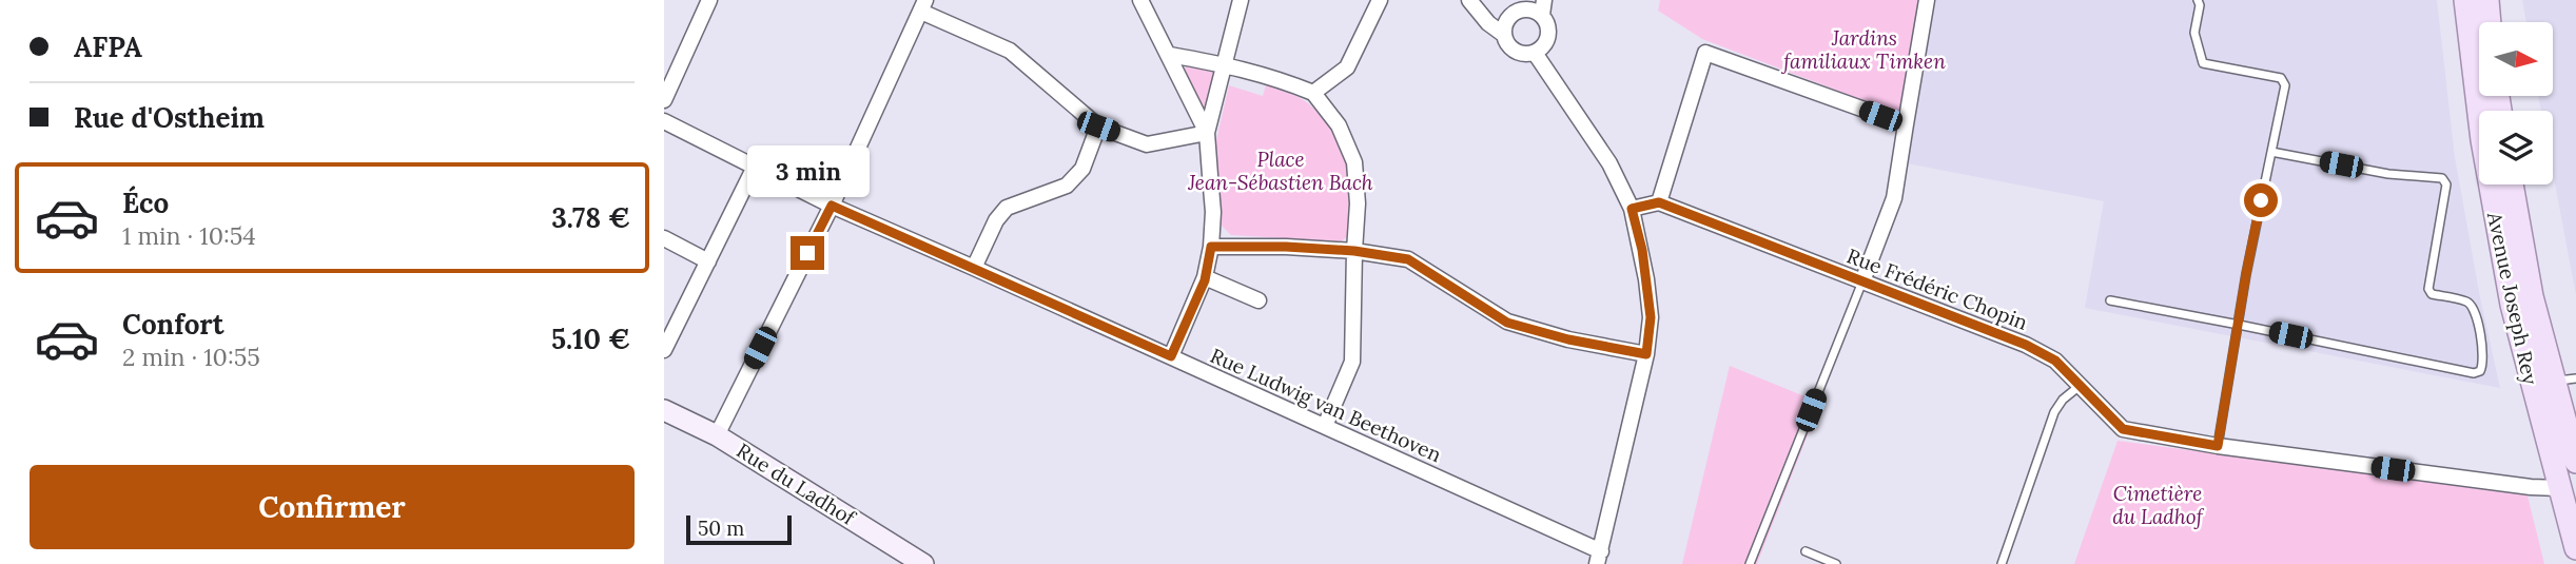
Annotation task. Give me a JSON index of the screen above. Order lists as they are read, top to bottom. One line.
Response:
{"streets":{"main road":["Avenue Joseph Rey","Rue du Ladhof"],"street":["Rue Frédéric Chopin","Rue Ludwig van Beethoven"]},"crossings":[["Rue Frédéric Chopin","Avenue Joseph Rey"]],"parks":["Jardins familiaux Timken","Place Jean-Sébastien Bach","Cimetière du Ladhof"],"scale_bar":"50 m","north":"right","page":{"banner":["AFPA","Rue d'Ostheim"],"bubble":"3 min","list":[{"name":"Éco","note":"1 min · 10:54","value":"3.78 €"},{"name":"Confort","note":"2 min · 10:55","value":"5.10 €"}],"buttons":"Confirmer","scale":"50 m"}}
